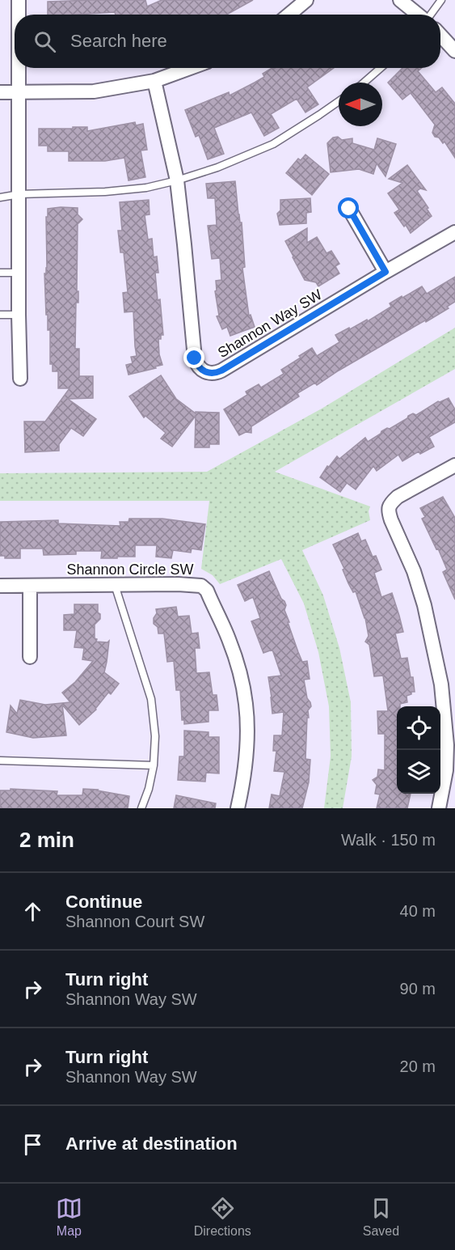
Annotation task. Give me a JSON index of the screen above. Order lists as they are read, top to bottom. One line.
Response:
{"streets":{"street":["Shannon Way SW","Shannon Circle SW"]},"north":"left","page":{"search":"Search here","heading":["2 min","Walk · 150 m"],"list":[["Continue","Shannon Court SW","40 m"],["Turn right","Shannon Way SW","90 m"],["Turn right","Shannon Way SW","20 m"],"Arrive at destination"],"nav":["Map","Directions","Saved"]}}
